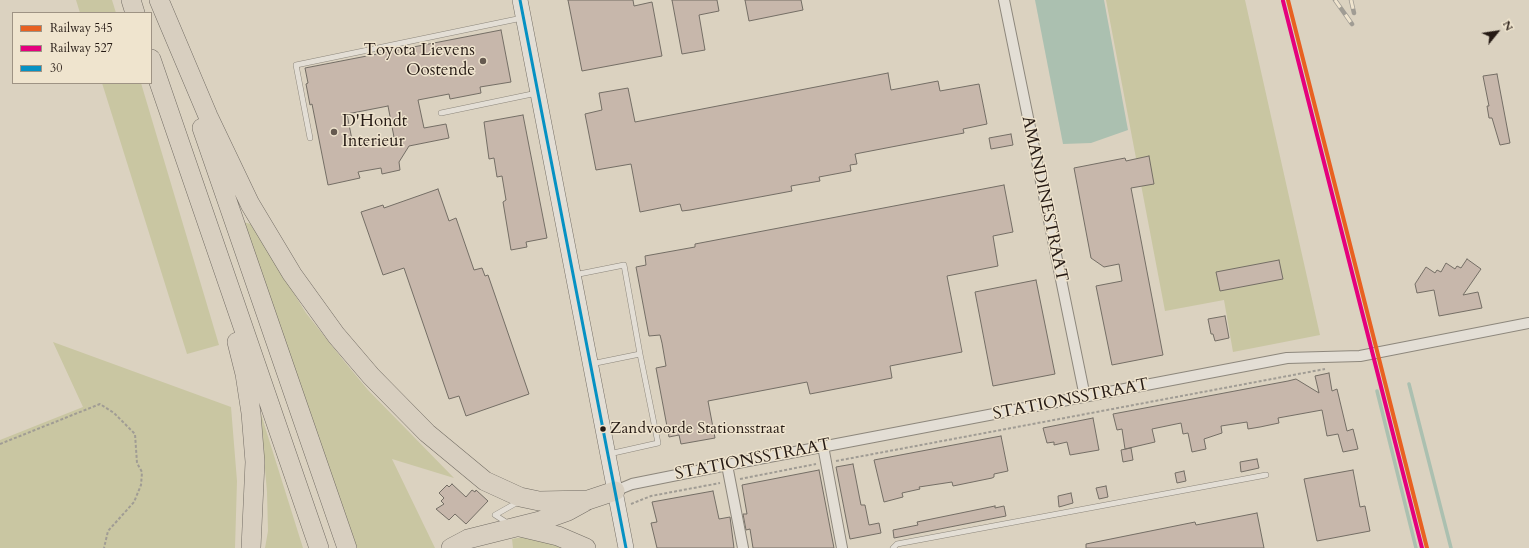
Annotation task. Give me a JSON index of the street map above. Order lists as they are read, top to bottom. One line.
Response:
{"streets":{"street":["AMANDINESTRAAT","STATIONSSTRAAT"]},"crossings":[["AMANDINESTRAAT","STATIONSSTRAAT"]],"places":["Toyota Lievens Oostende","D'Hondt Interieur","Zandvoorde Stationsstraat"],"lines":["rail line 545","transit line 30","rail line 527"],"legend":["Railway 545","Railway 527","30"],"north":"top right"}
